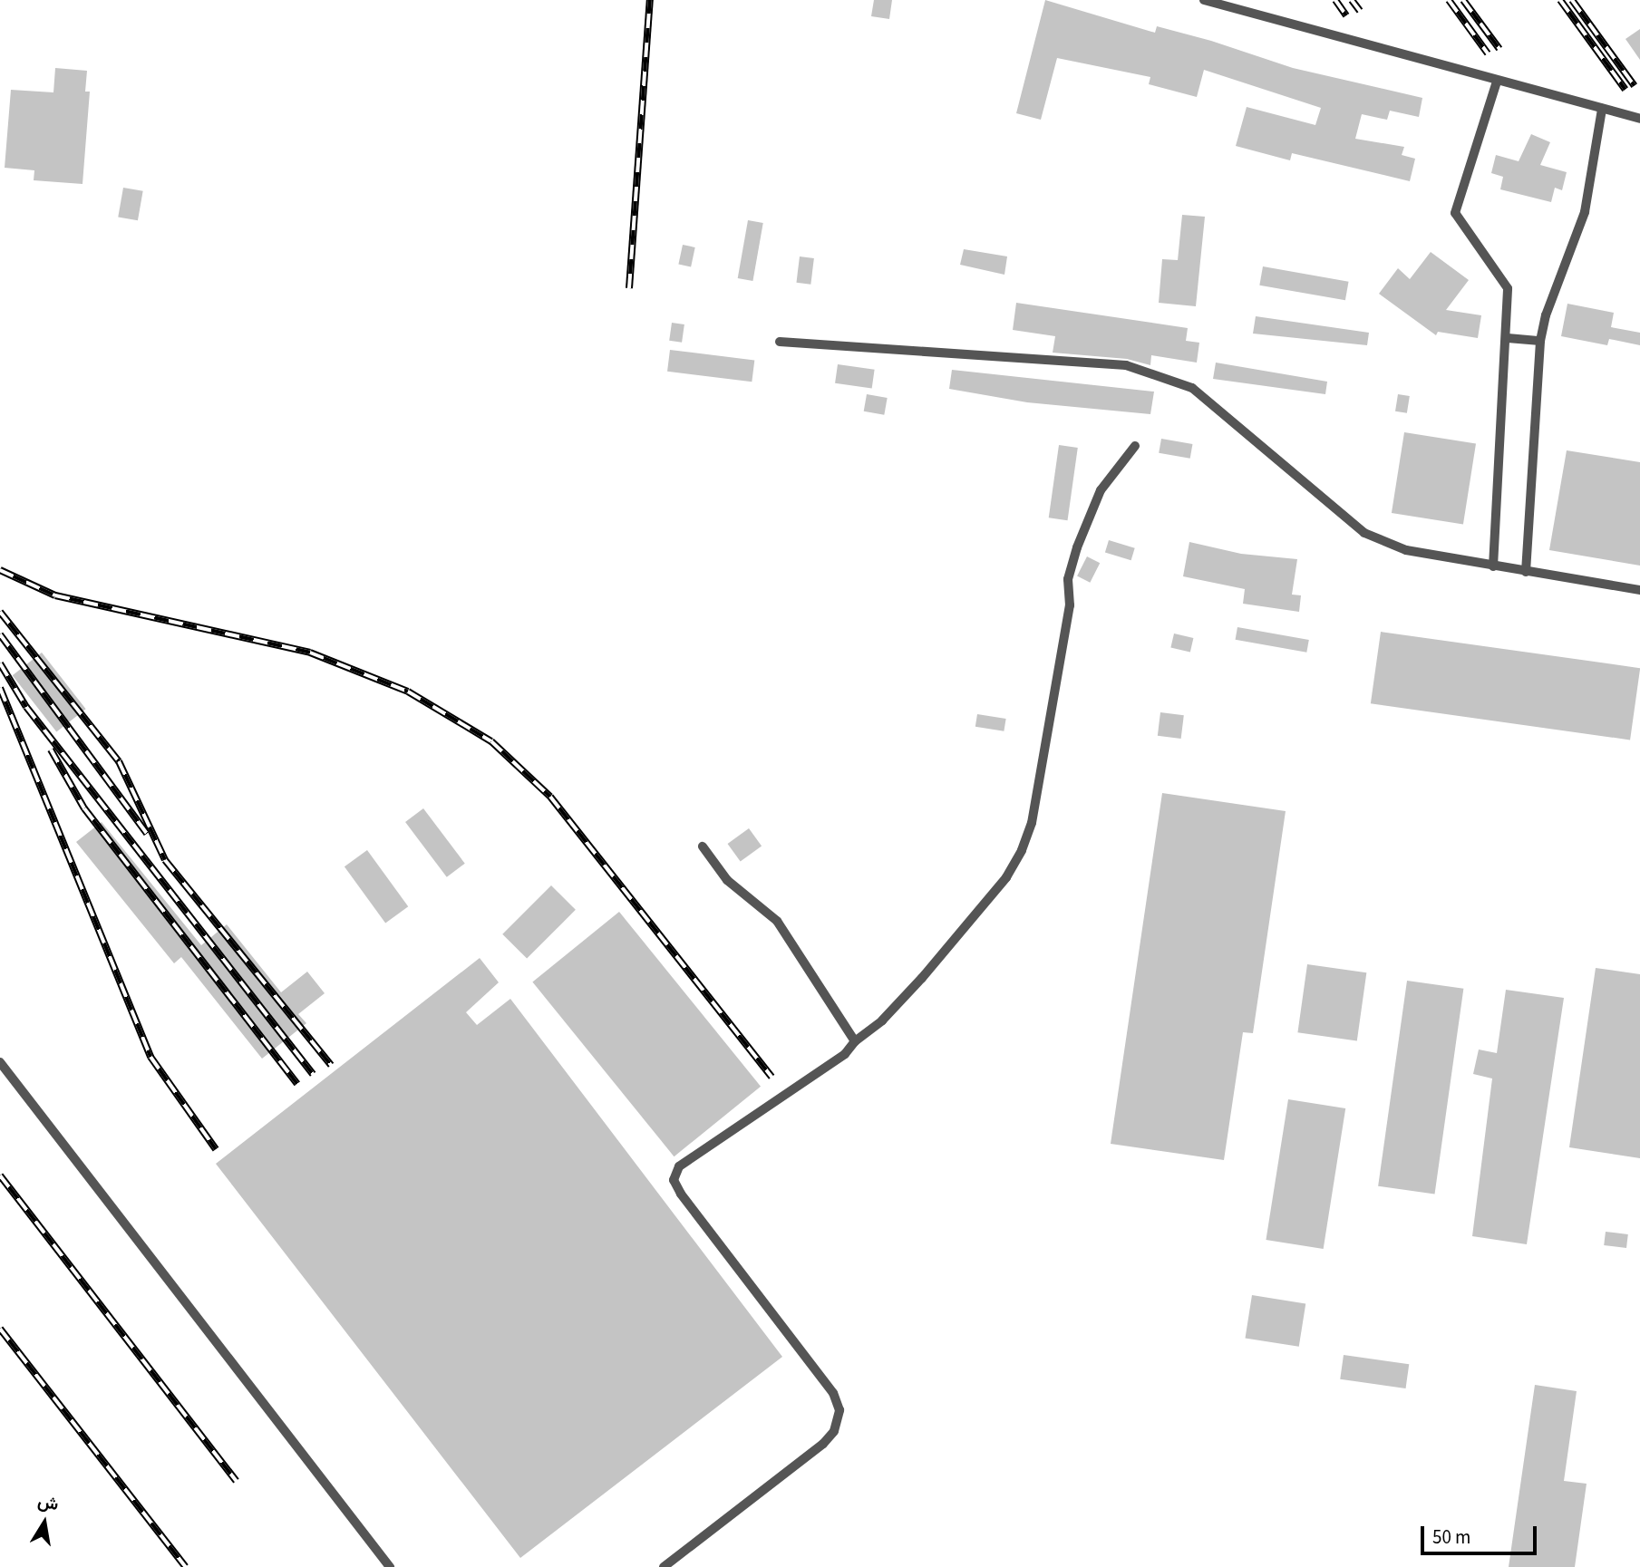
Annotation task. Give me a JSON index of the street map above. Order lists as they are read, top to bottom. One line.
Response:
{"scale_bar":"50 m","north":"top"}
